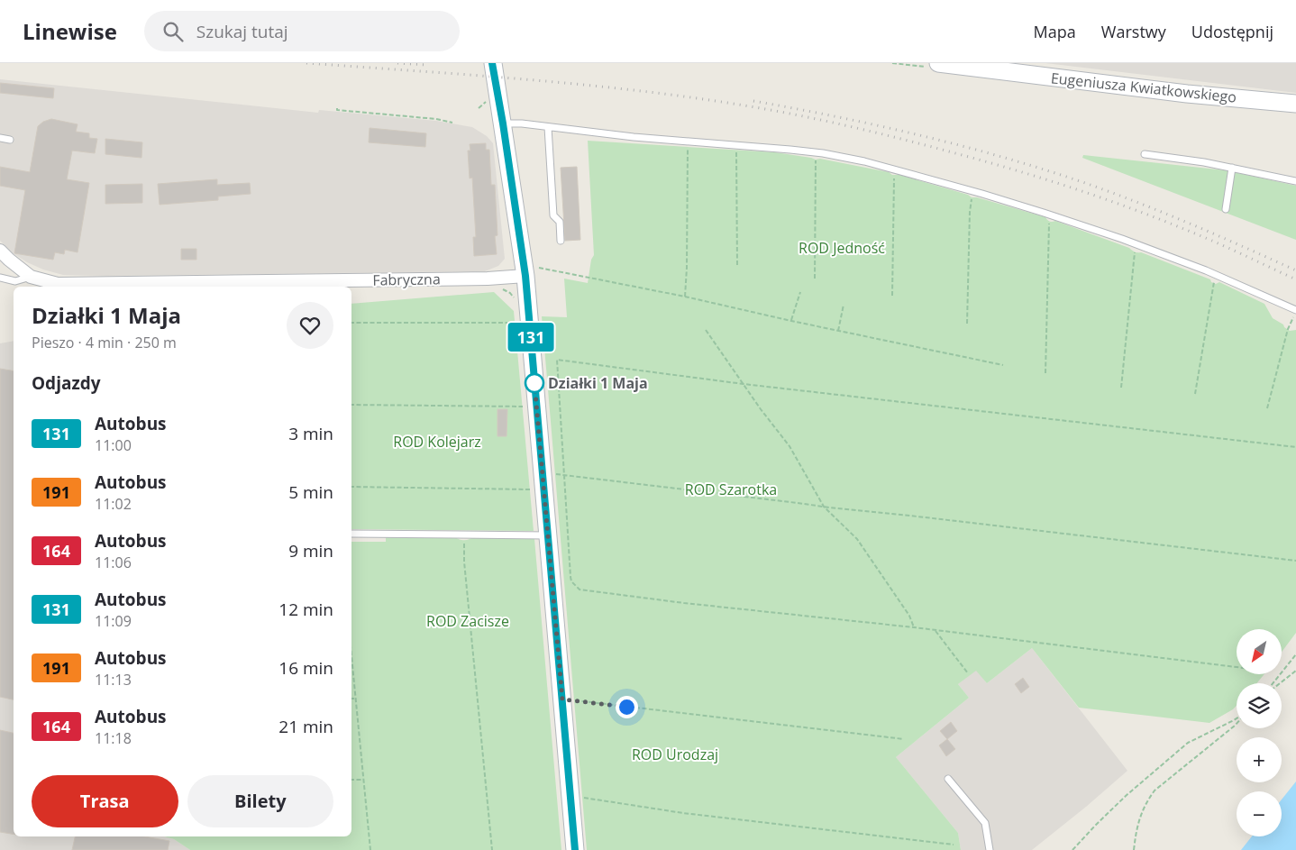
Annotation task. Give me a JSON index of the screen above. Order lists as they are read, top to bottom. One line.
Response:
{"streets":{"street":["Eugeniusza Kwiatkowskiego","Fabryczna"]},"parks":["ROD Jedność","ROD Kolejarz","ROD Szarotka","ROD Zacisze","ROD Urodzaj"],"places":["Działki 1 Maja"],"lines":["bus line 131"],"north":"bottom left","page":{"header":"Linewise","search":"Szukaj tutaj","nav":["Mapa","Warstwy","Udostępnij"],"on_map":"131","heading":[["Działki 1 Maja","Pieszo · 4 min · 250 m"],"Odjazdy"],"list":[{"mark":"131","name":"Autobus","note":"11:00","value":"3 min"},{"mark":"191","name":"Autobus","note":"11:02","value":"5 min"},{"mark":"164","name":"Autobus","note":"11:06","value":"9 min"},{"mark":"131","name":"Autobus","note":"11:09","value":"12 min"},{"mark":"191","name":"Autobus","note":"11:13","value":"16 min"},{"mark":"164","name":"Autobus","note":"11:18","value":"21 min"}],"map_buttons":["+","−"],"buttons":["Trasa","Bilety"]}}
